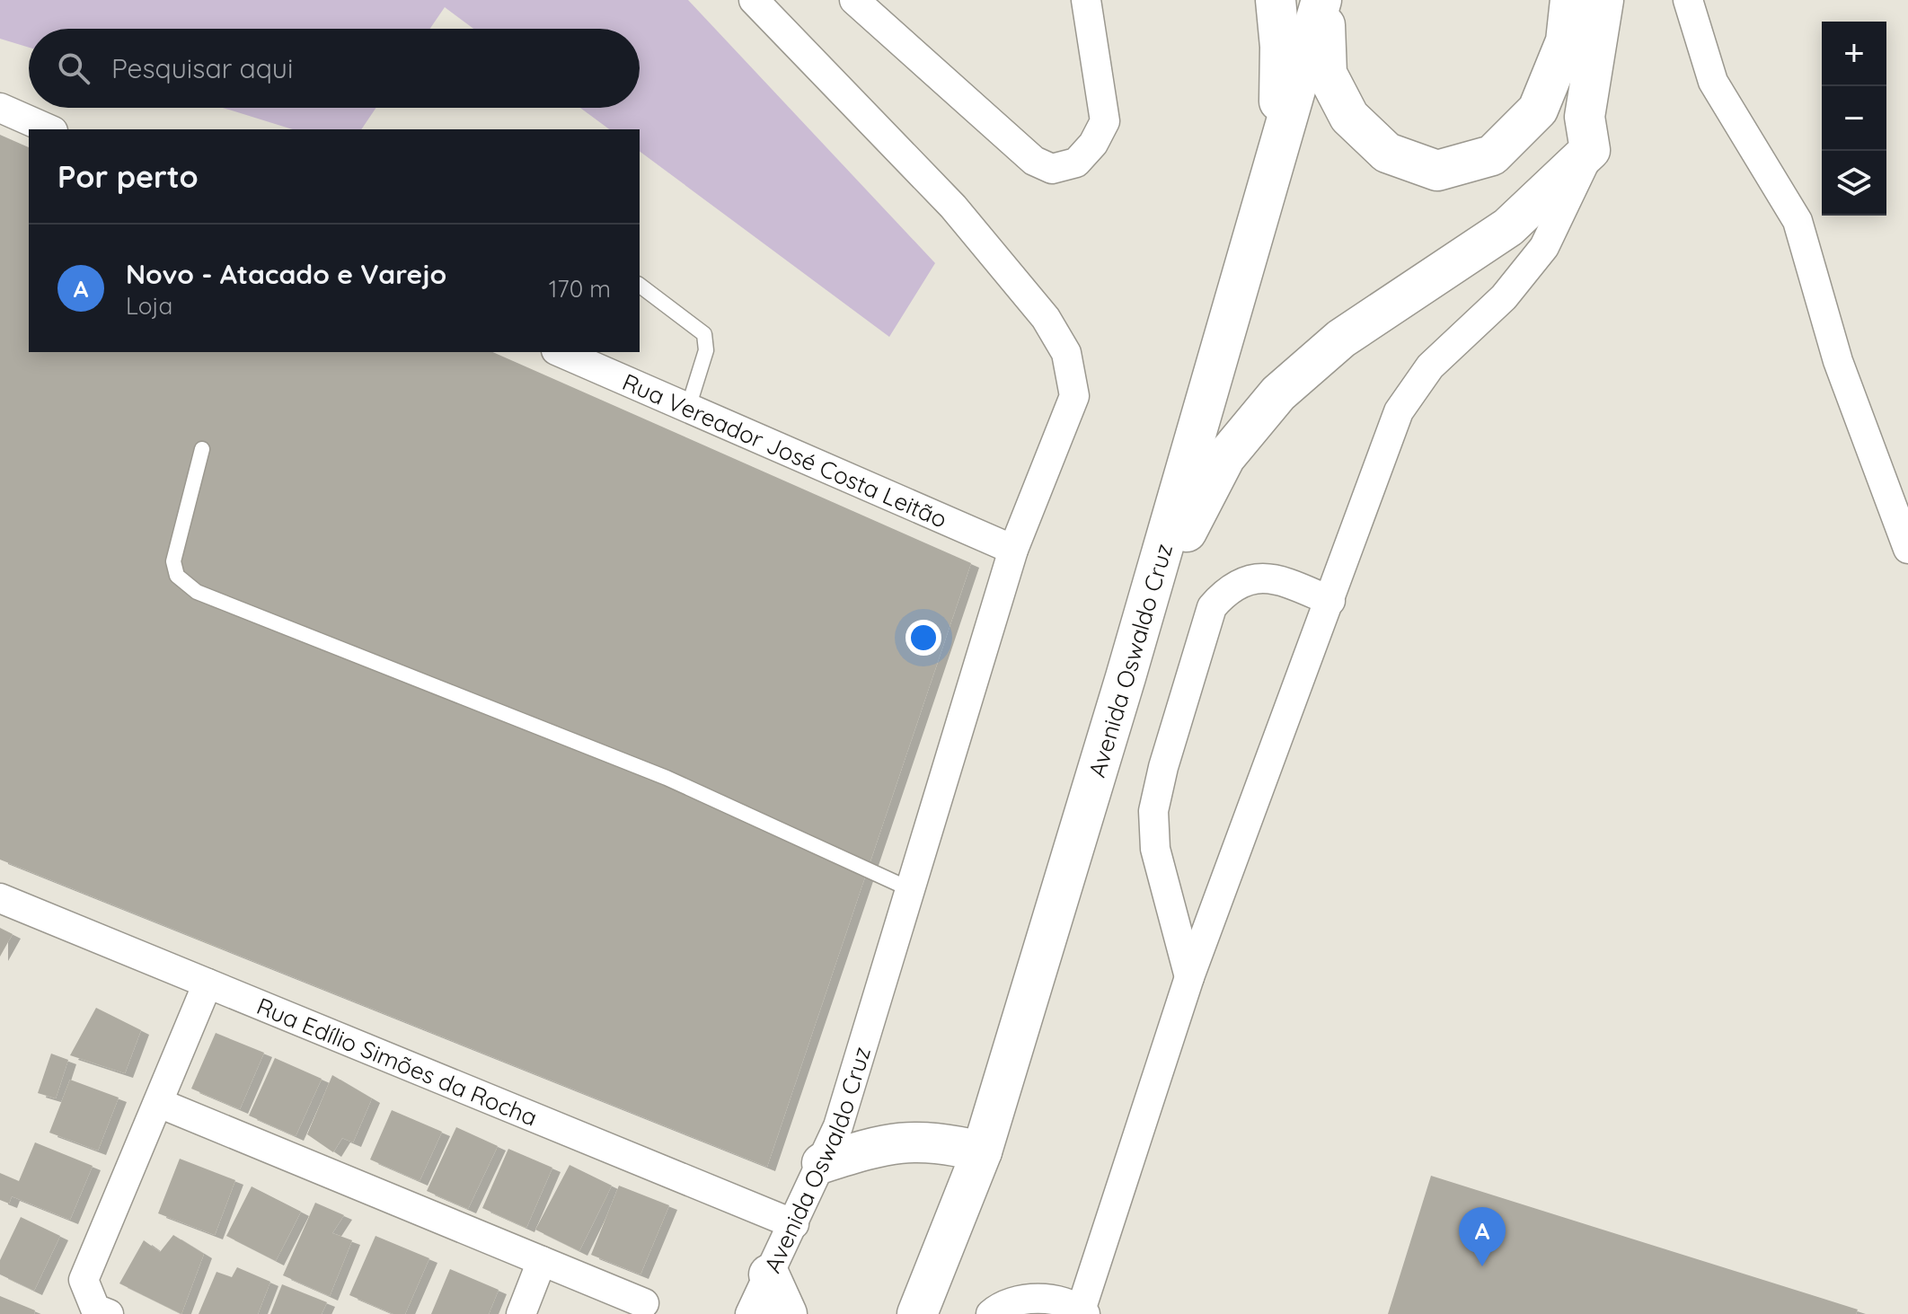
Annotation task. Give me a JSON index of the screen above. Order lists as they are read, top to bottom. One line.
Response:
{"streets":{"highway":["Avenida Oswaldo Cruz"],"street":["Rua Vereador José Costa Leitão","Rua Edílio Simões da Rocha"]},"crossings":[["Rua Vereador José Costa Leitão","Avenida Oswaldo Cruz"],["Avenida Oswaldo Cruz","Rua Edílio Simões da Rocha"]],"page":{"map_buttons":["+","−"],"search":"Pesquisar aqui","heading":"Por perto","list":[{"mark":"A","name":"Novo - Atacado e Varejo","note":"Loja","value":"170 m"}],"pins":"A"}}
